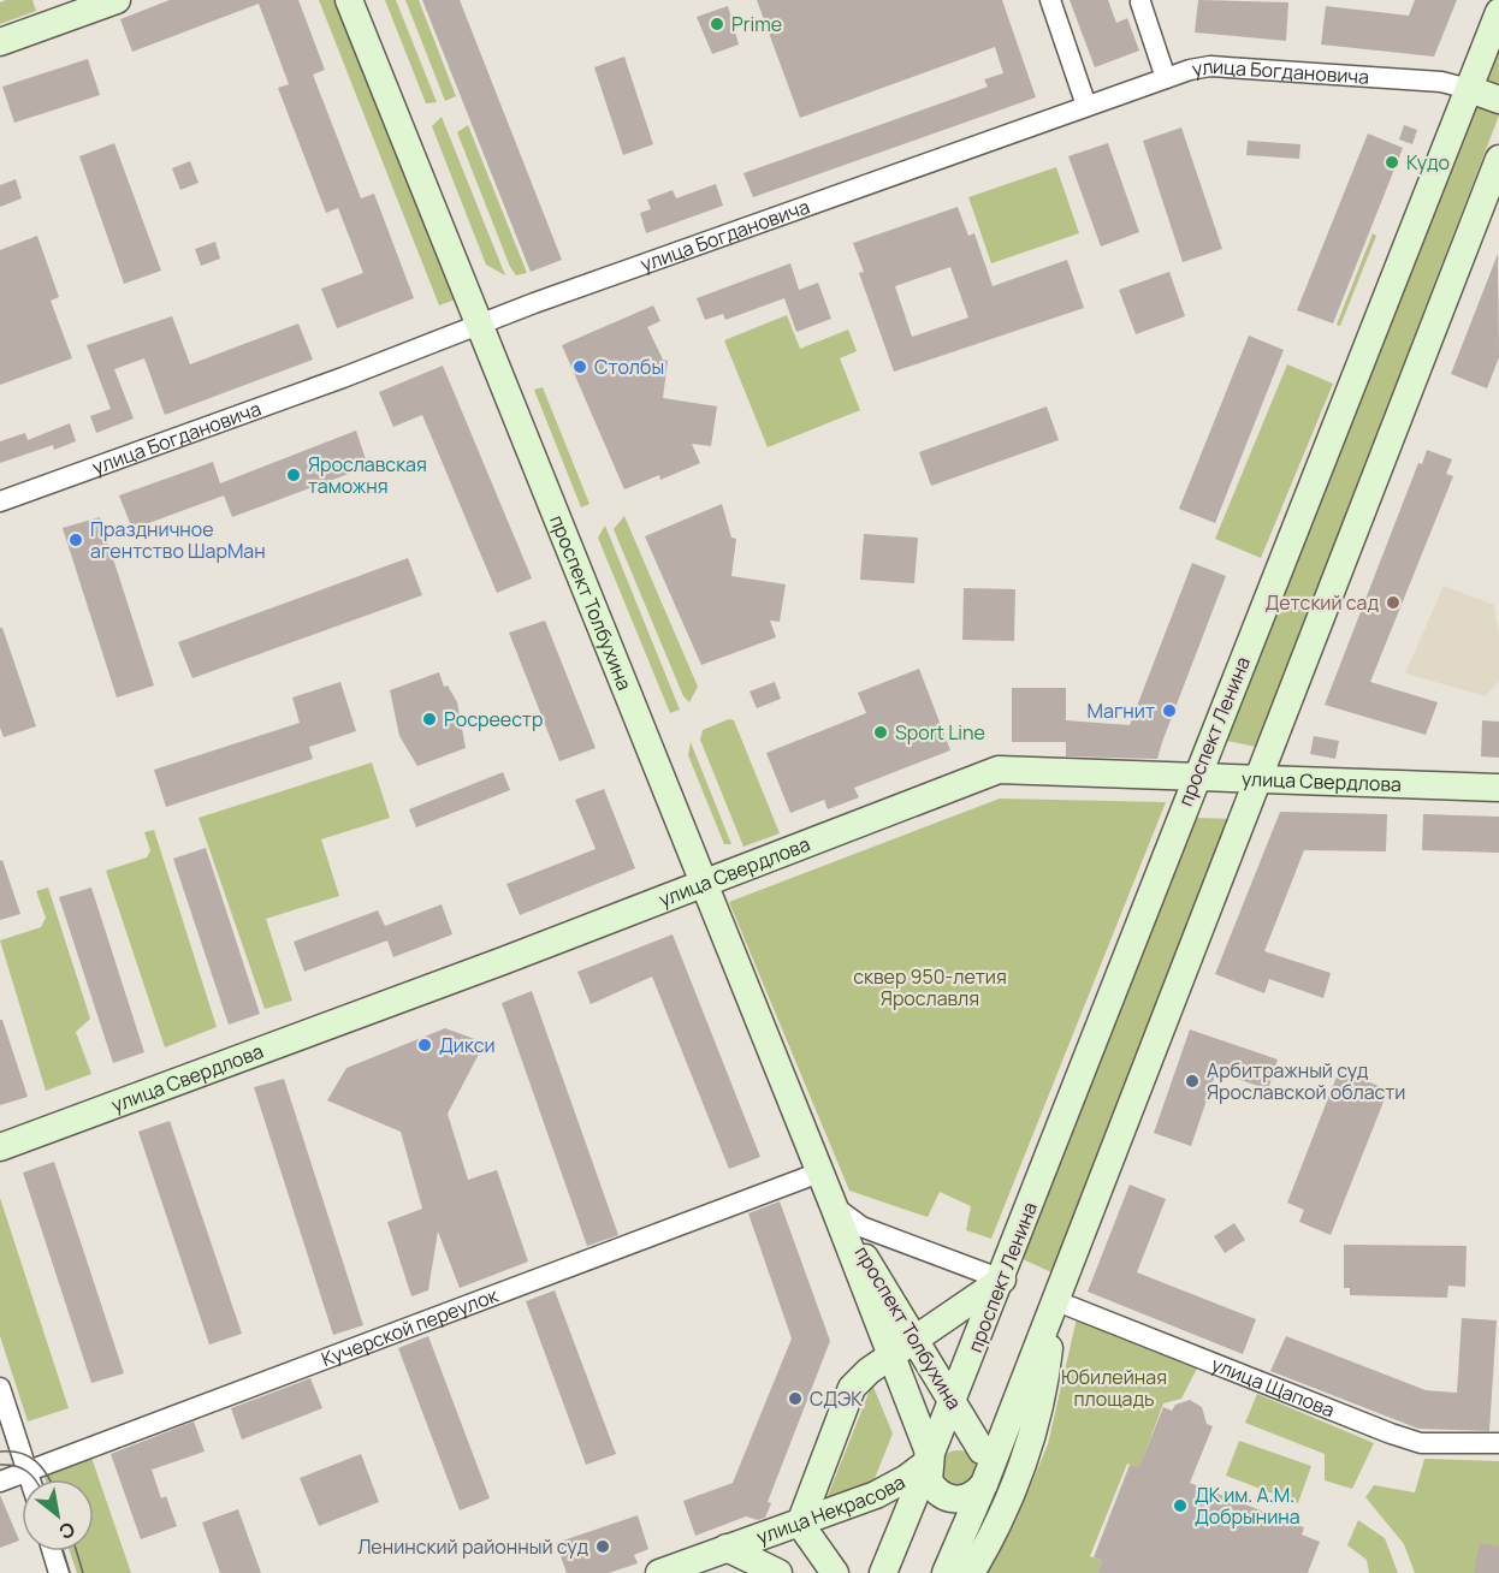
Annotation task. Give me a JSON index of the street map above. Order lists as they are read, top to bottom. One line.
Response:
{"streets":{"main road":["проспект Толбухина","проспект Ленина","улица Свердлова","улица Некрасова"],"street":["улица Богдановича","Кучерской переулок","улица Щапова"]},"crossings":[["улица Богдановича","проспект Толбухина"],["улица Богдановича","проспект Ленина"],["проспект Толбухина","проспект Ленина"],["проспект Толбухина","улица Свердлова"],["проспект Толбухина","Кучерской переулок"],["проспект Толбухина","улица Некрасова"],["проспект Ленина","улица Свердлова"],["проспект Ленина","улица Некрасова"]],"parks":["сквер 950-летия Ярославля","Юбилейная площадь"],"places":["Prime","Кудо","Столбы","Ярославская таможня","Праздничное агентство ШарМан","Детский сад","Магнит","Росреестр","Sport Line","Дикси","Арбитражный суд Ярославской области","СДЭК","ДК им. А.М. Добрынина","Ленинский районный суд"],"north":"bottom right"}
